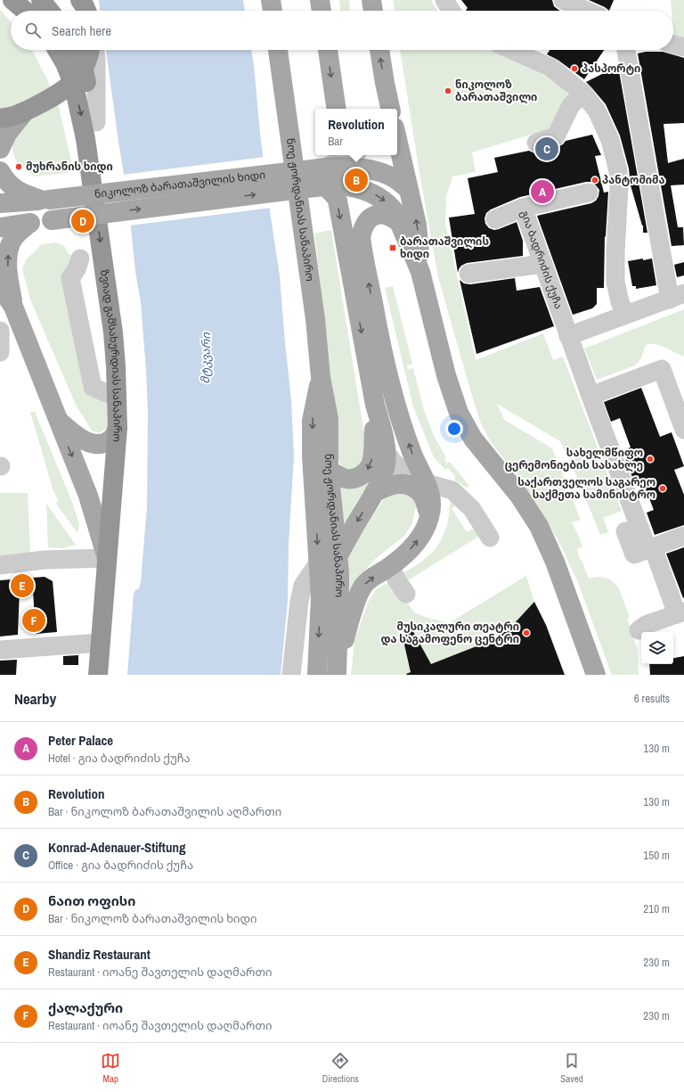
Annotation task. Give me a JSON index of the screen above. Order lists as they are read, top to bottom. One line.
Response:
{"streets":{"highway":["ზვიად გამსახურდიას სანაპირო"],"main road":["ნიკოლოზ ბარათაშვილის ხიდი","ნოე ჟორდანიას სანაპირო"],"street":["გია ბადრიძის ქუჩა"]},"water":["მტკვარი"],"places":{"other":["პასპორტი","ნიკოლოზ ბარათაშვილი","მუხრანის ხიდი","პანტომიმა","სახელმწიფო ცერემონიების სასახლე","საქართველოს საგარეო საქმეთა სამინისტრო","მუსიკალური თეატრი და საგამოფენო ცენტრი"],"transit":["ბარათაშვილის ხიდი"]},"page":{"search":"Search here","popup":["Revolution","Bar"],"pins":["C","B","A","D","E","F"],"heading":["Nearby","6 results"],"list":[{"mark":"A","name":"Peter Palace","note":"Hotel · გია ბადრიძის ქუჩა","value":"130 m"},{"mark":"B","name":"Revolution","note":"Bar · ნიკოლოზ ბარათაშვილის აღმართი","value":"130 m"},{"mark":"C","name":"Konrad-Adenauer-Stiftung","note":"Office · გია ბადრიძის ქუჩა","value":"150 m"},{"mark":"D","name":"ნაით ოფისი","note":"Bar · ნიკოლოზ ბარათაშვილის ხიდი","value":"210 m"},{"mark":"E","name":"Shandiz Restaurant","note":"Restaurant · იოანე შავთელის დაღმართი","value":"230 m"},{"mark":"F","name":"ქალაქური","note":"Restaurant · იოანე შავთელის დაღმართი","value":"230 m"}],"nav":["Map","Directions","Saved"]}}
